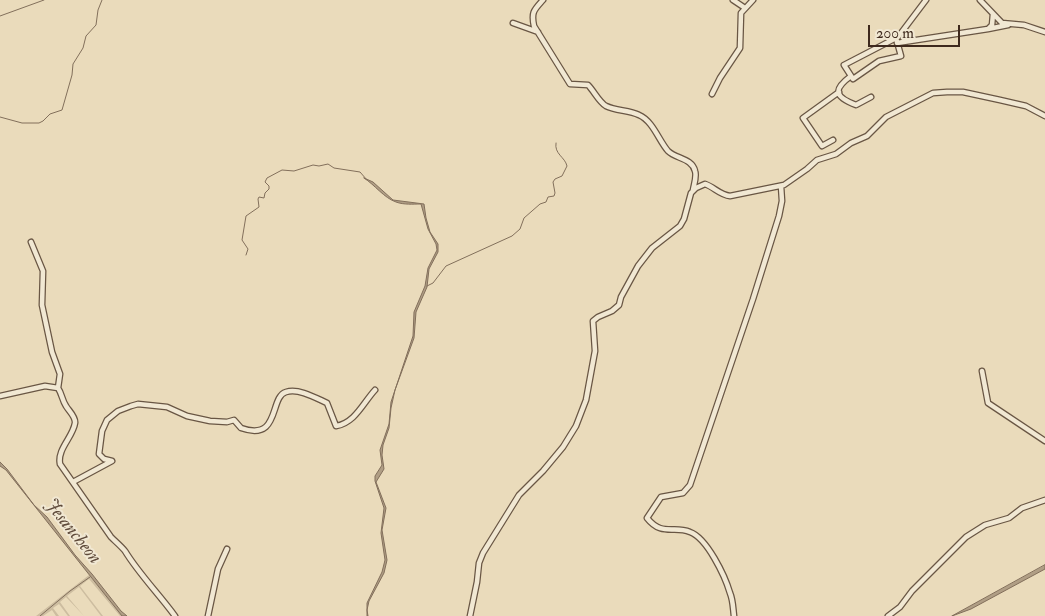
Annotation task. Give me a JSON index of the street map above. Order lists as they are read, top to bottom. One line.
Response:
{"water":["Jesancheon"],"scale_bar":"200 m"}
